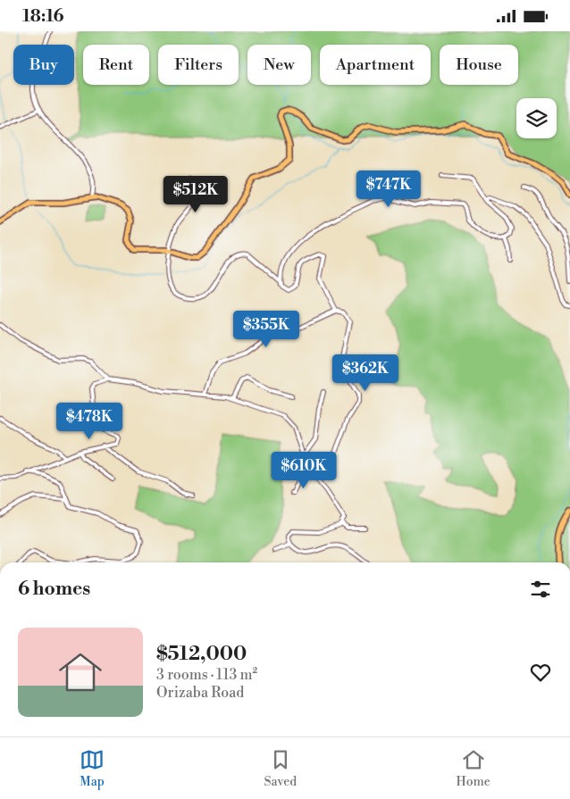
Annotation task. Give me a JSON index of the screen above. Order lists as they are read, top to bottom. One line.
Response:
{"page":{"status":"18:16","chip":["Buy","Rent","Filters","New","Apartment","House"],"price":["$747K","$512K","$355K","$362K","$478K","$610K"],"heading":"6 homes","list":[{"name":"$512,000","note":"3 rooms · 113 m² · Orizaba Road"}],"tabs":["Map","Saved","Home"]}}
